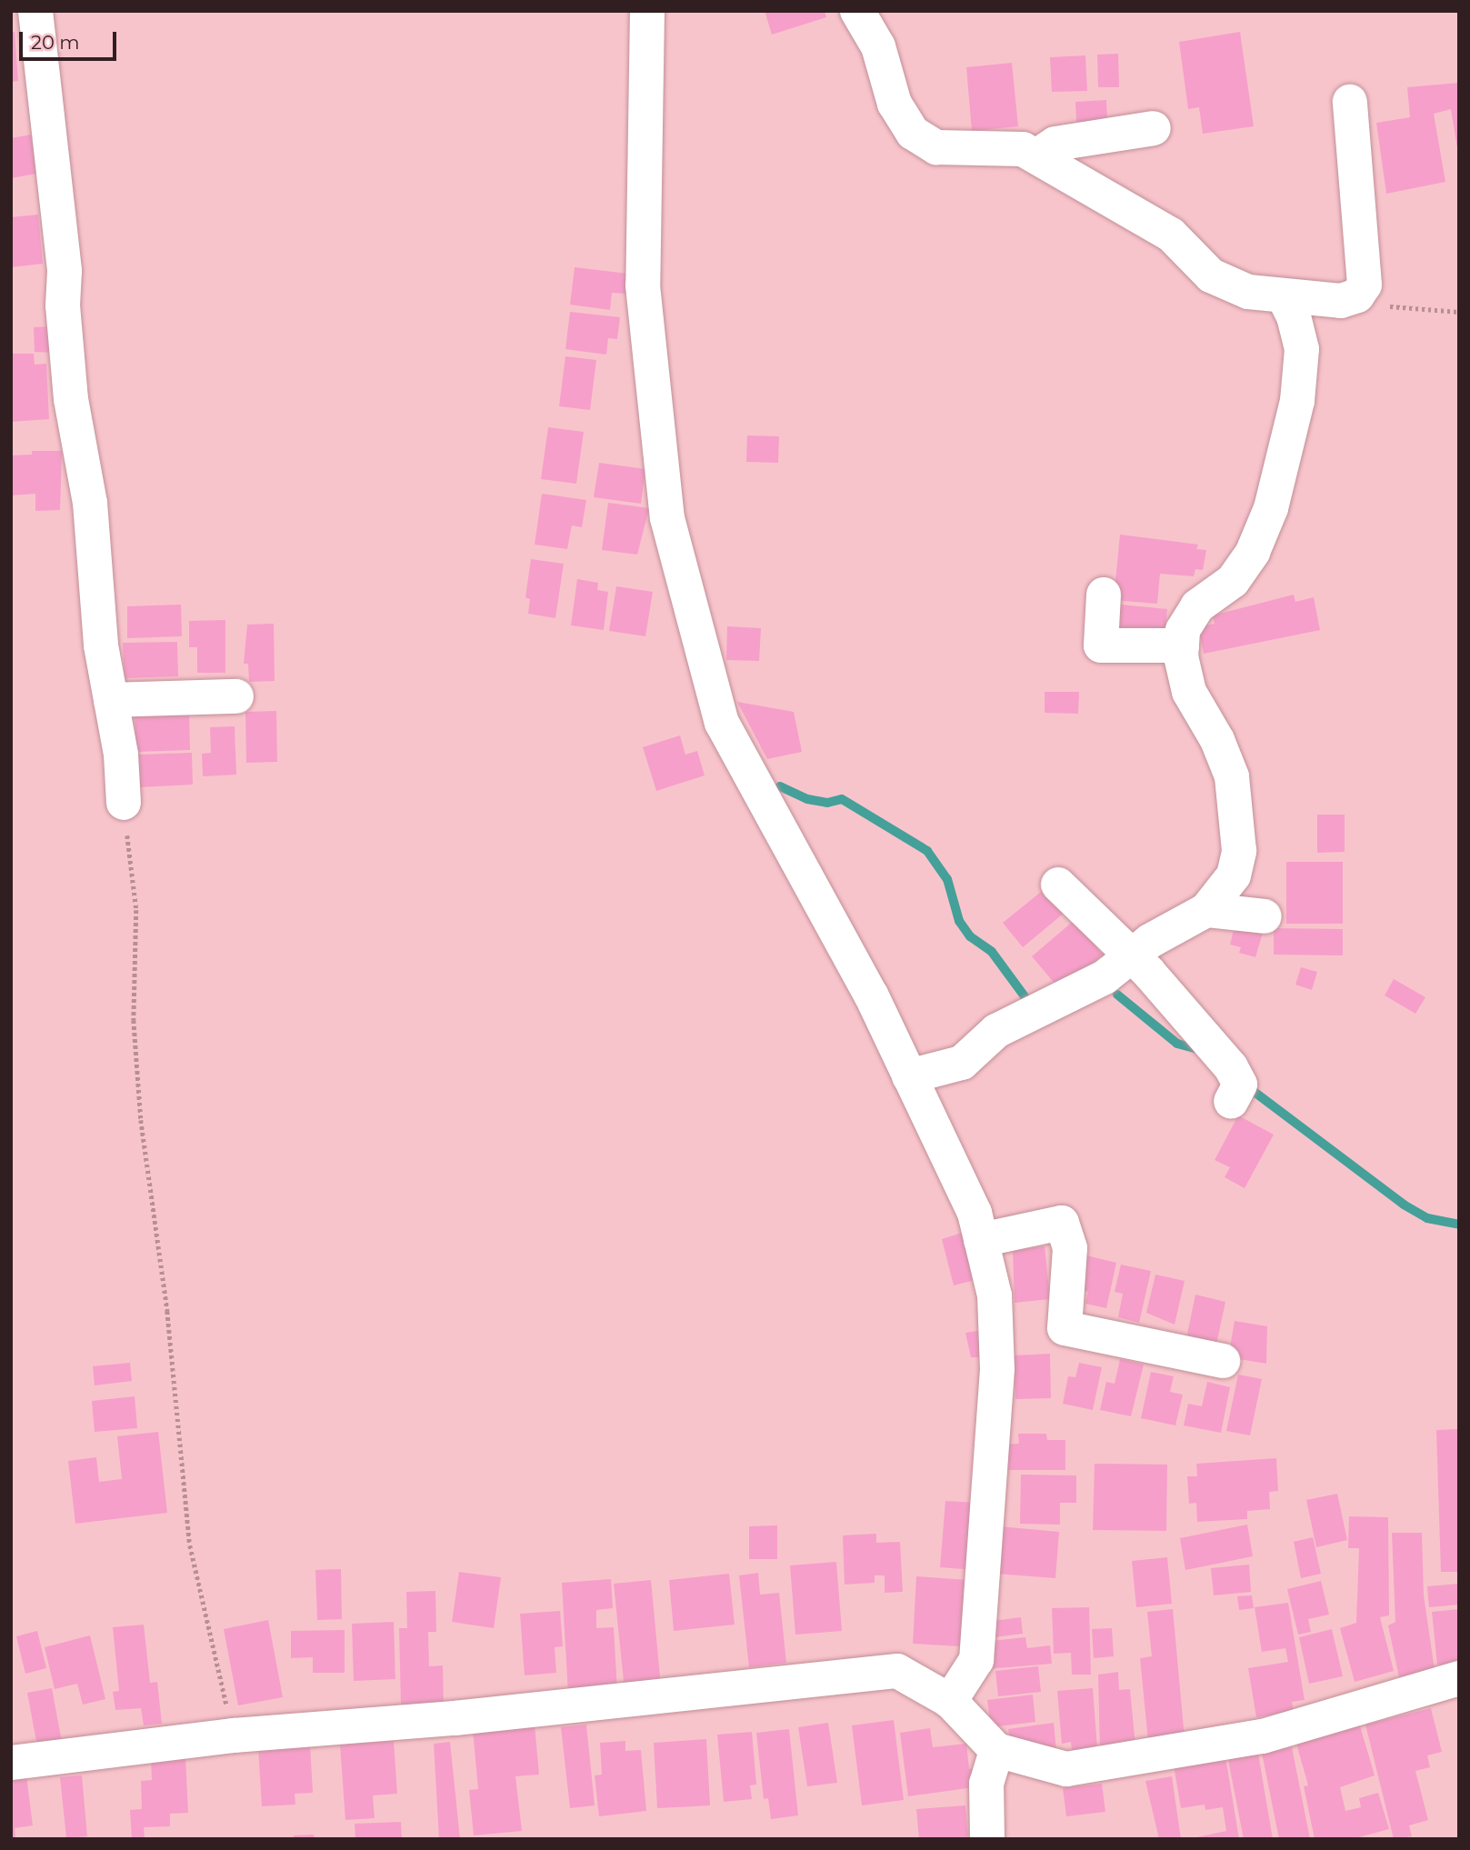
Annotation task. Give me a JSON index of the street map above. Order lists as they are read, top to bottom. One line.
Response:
{"scale_bar":"20 m"}
